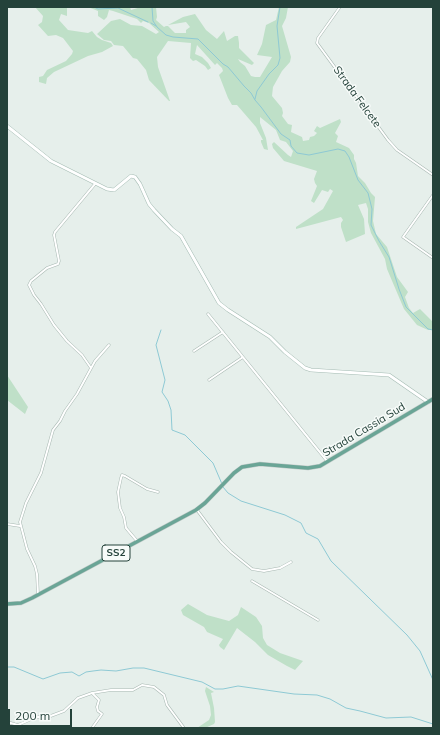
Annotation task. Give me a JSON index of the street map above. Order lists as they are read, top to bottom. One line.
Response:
{"streets":{"main road":["Strada Cassia Sud","SS2"],"street":["Strada Felcete"]},"scale_bar":"200 m"}
